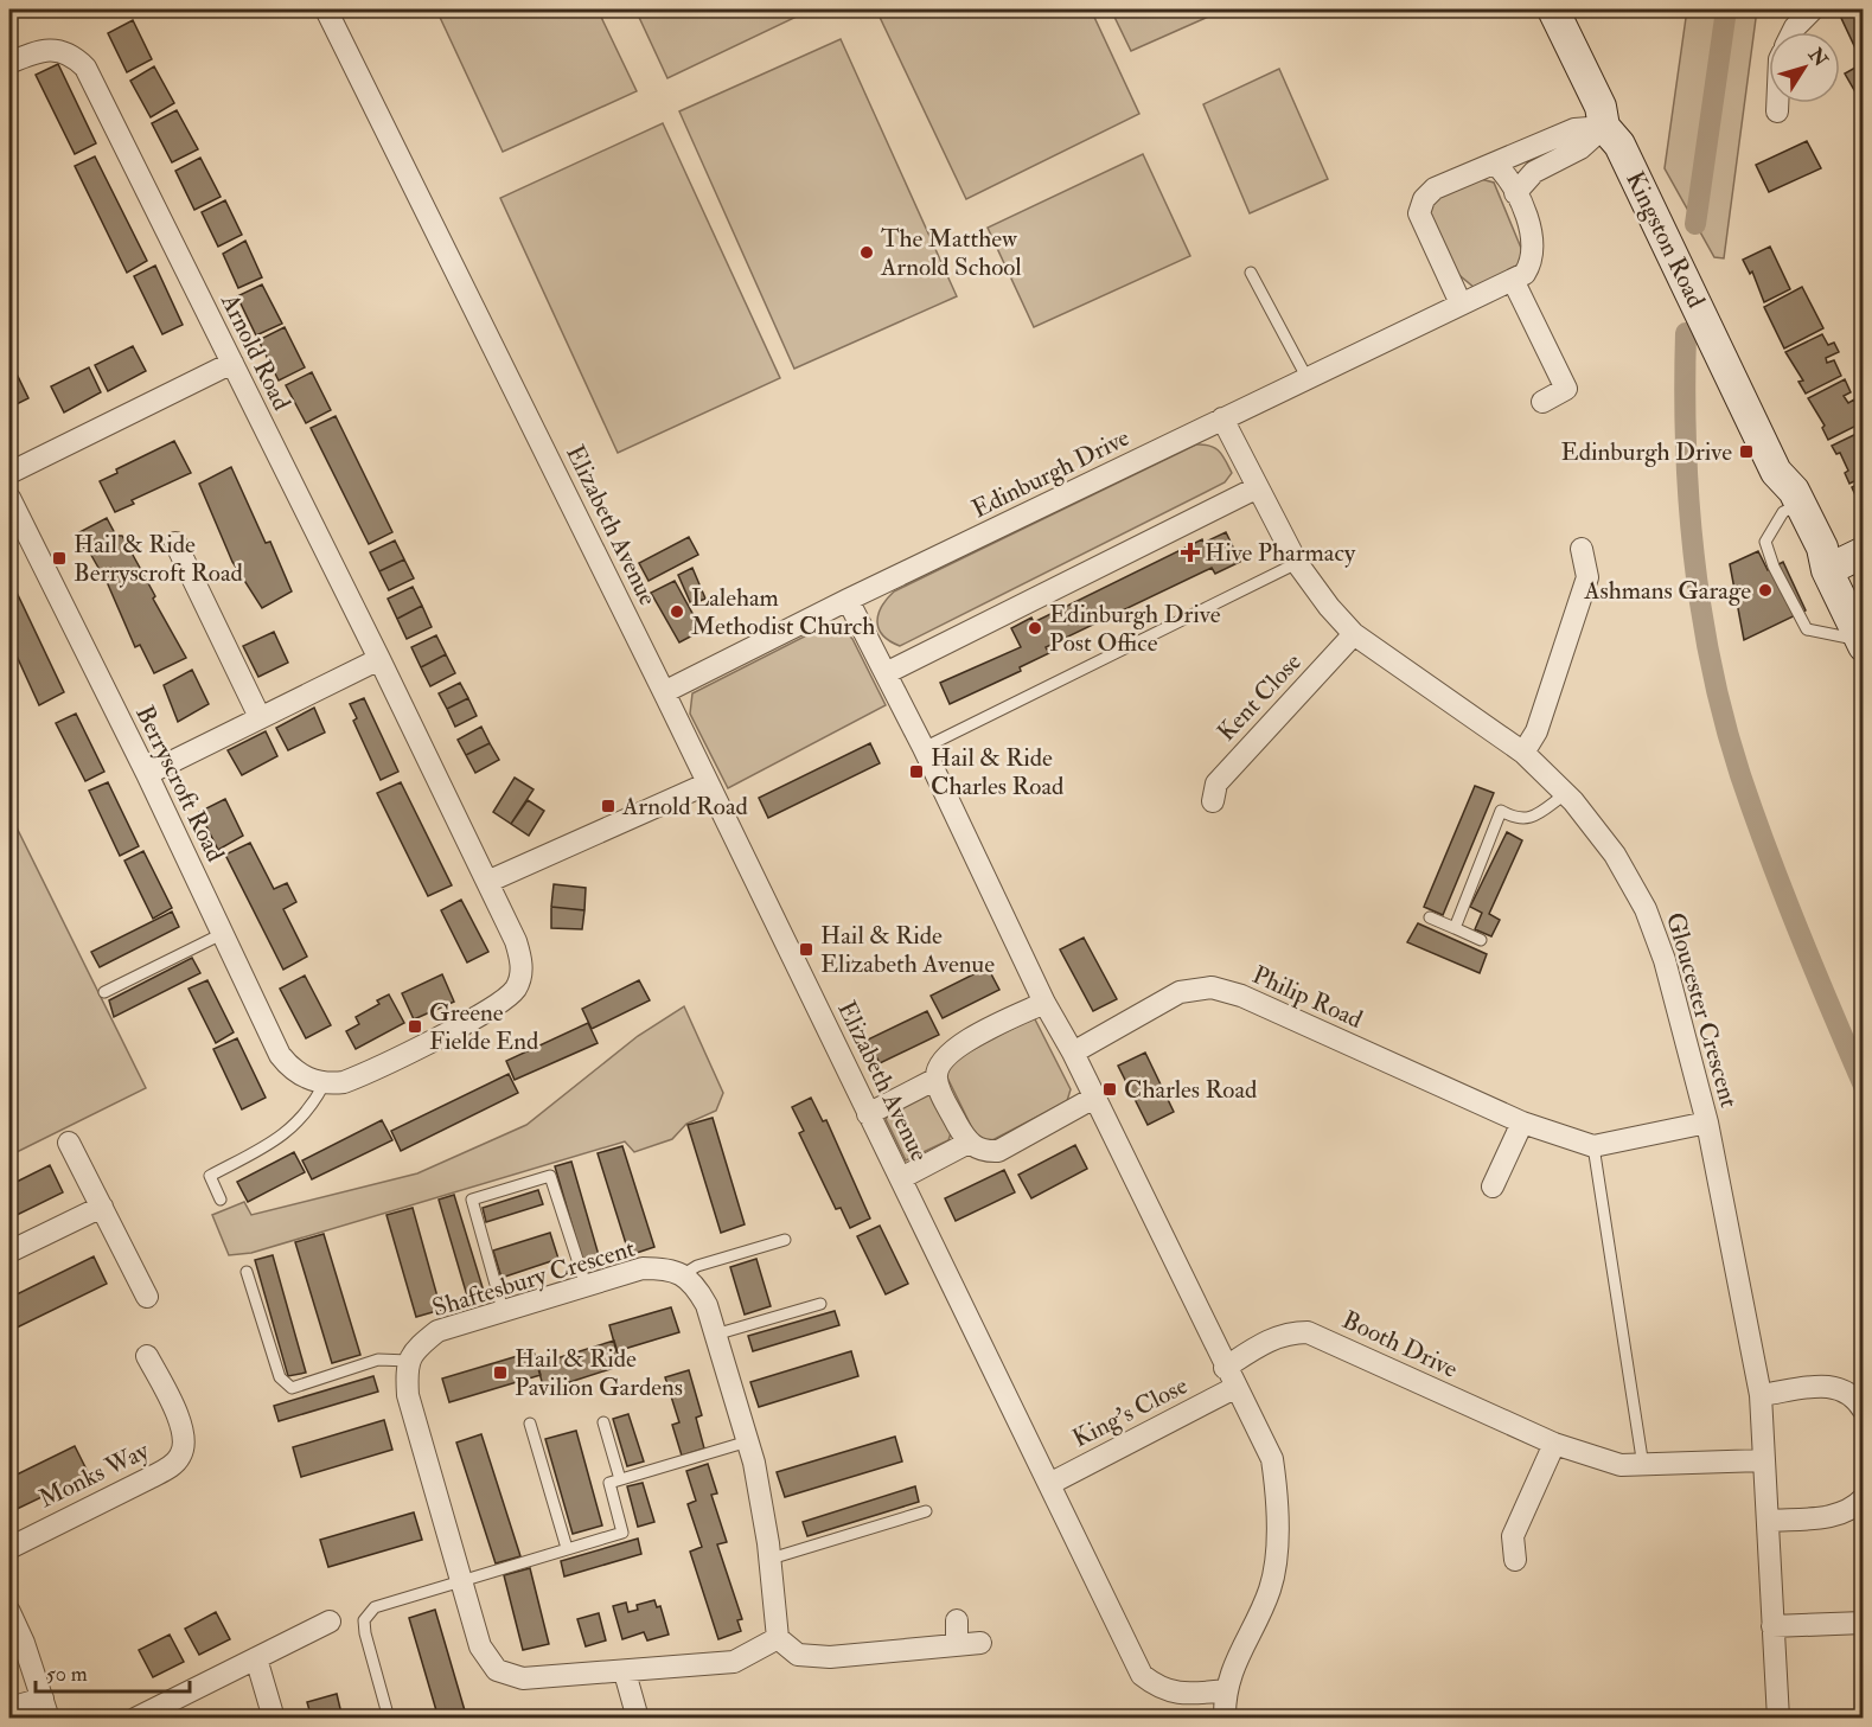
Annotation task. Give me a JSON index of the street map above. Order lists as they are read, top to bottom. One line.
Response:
{"streets":{"street":["Kingston Road","Arnold Road","Edinburgh Drive","Elizabeth Avenue","Kent Close","Berryscroft Road","Philip Road","Gloucester Crescent","Shaftesbury Crescent","Booth Drive","King's Close","Monks Way"]},"crossings":[["Arnold Road","Berryscroft Road"],["Edinburgh Drive","Elizabeth Avenue"],["Edinburgh Drive","Gloucester Crescent"],["Elizabeth Avenue","King's Close"],["Kent Close","Gloucester Crescent"],["Gloucester Crescent","Booth Drive"]],"places":{"other":["The Matthew Arnold School","Ashmans Garage","Laleham Methodist Church","Edinburgh Drive Post Office"],"transit":["Edinburgh Drive","Hail & Ride Berryscroft Road","Hail & Ride Charles Road","Arnold Road","Hail & Ride Elizabeth Avenue","Greene Fielde End","Charles Road","Hail & Ride Pavilion Gardens"],"health":["Hive Pharmacy"]},"scale_bar":"50 m","north":"top right"}
